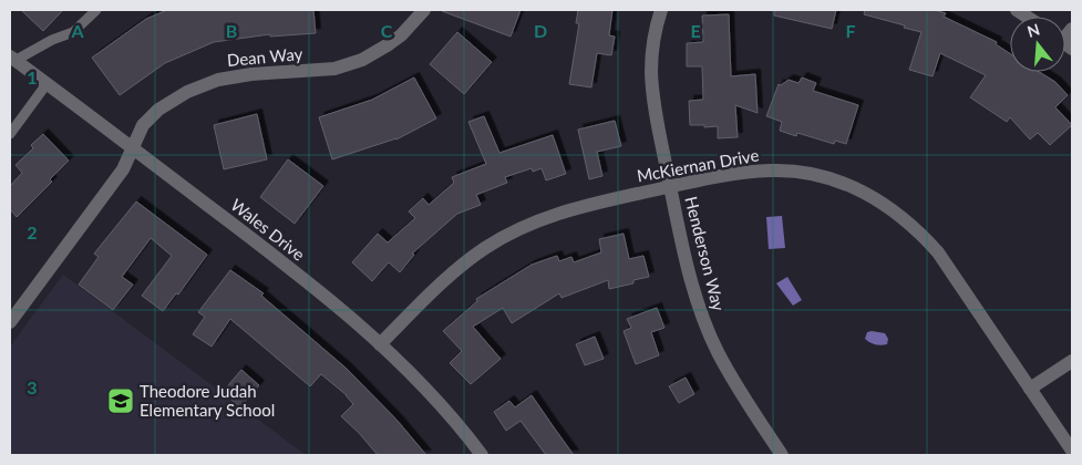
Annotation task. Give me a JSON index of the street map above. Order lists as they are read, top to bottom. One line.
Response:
{"streets":{"street":["Dean Way","McKiernan Drive","Wales Drive","Henderson Way"]},"crossings":[["Dean Way","Wales Drive"],["McKiernan Drive","Wales Drive"],["McKiernan Drive","Henderson Way"]],"places":{"school or university":["Theodore Judah Elementary School"]},"north":"top","grid":{"columns":["A","B","C","D","E","F"],"rows":["1","2","3"]}}
